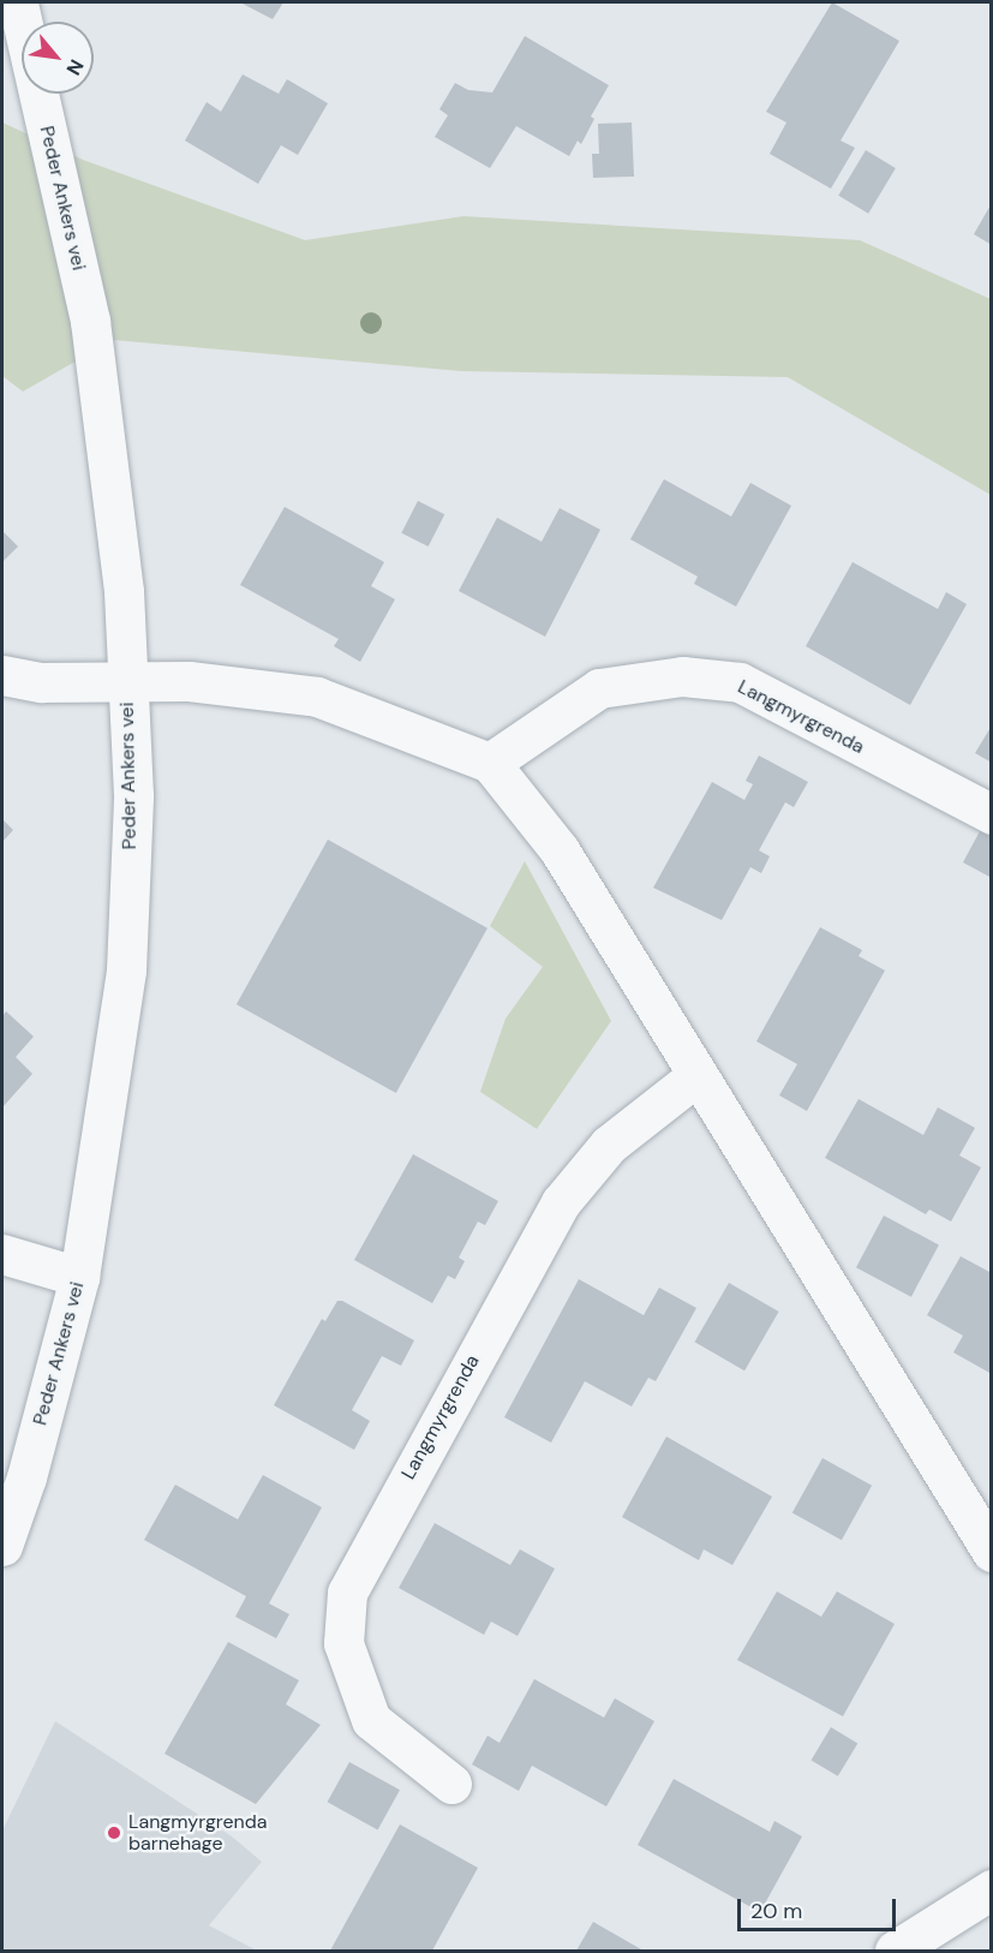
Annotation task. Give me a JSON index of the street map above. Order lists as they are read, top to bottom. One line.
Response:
{"streets":{"street":["Peder Ankers vei","Langmyrgrenda"]},"places":["Langmyrgrenda barnehage"],"scale_bar":"20 m","north":"bottom right"}
